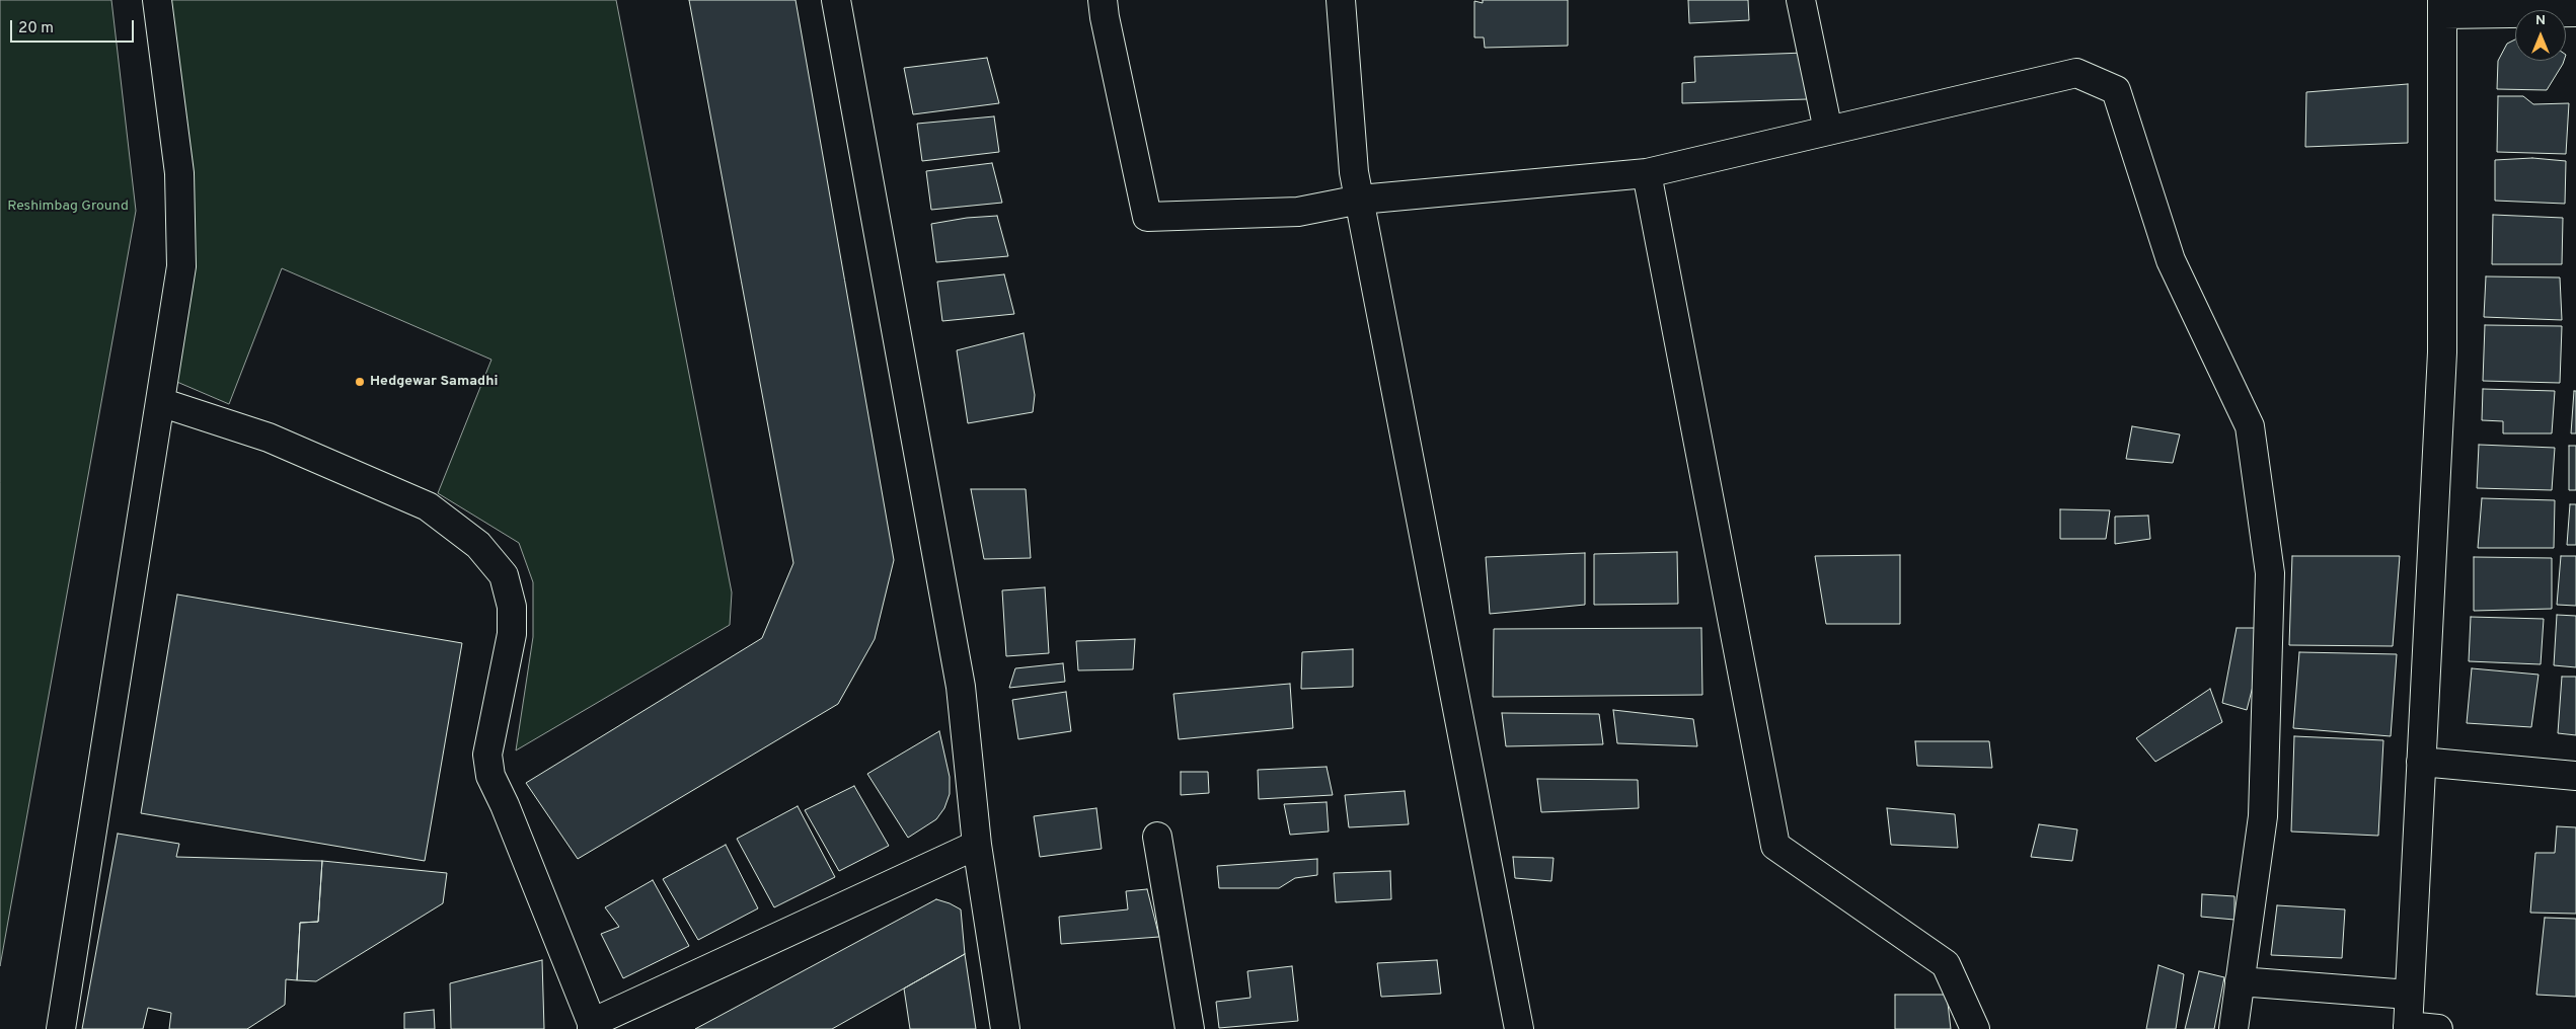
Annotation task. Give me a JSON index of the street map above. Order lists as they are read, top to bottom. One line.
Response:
{"parks":["Reshimbag Ground"],"places":["Hedgewar Samadhi"],"scale_bar":"20 m","north":"top"}
